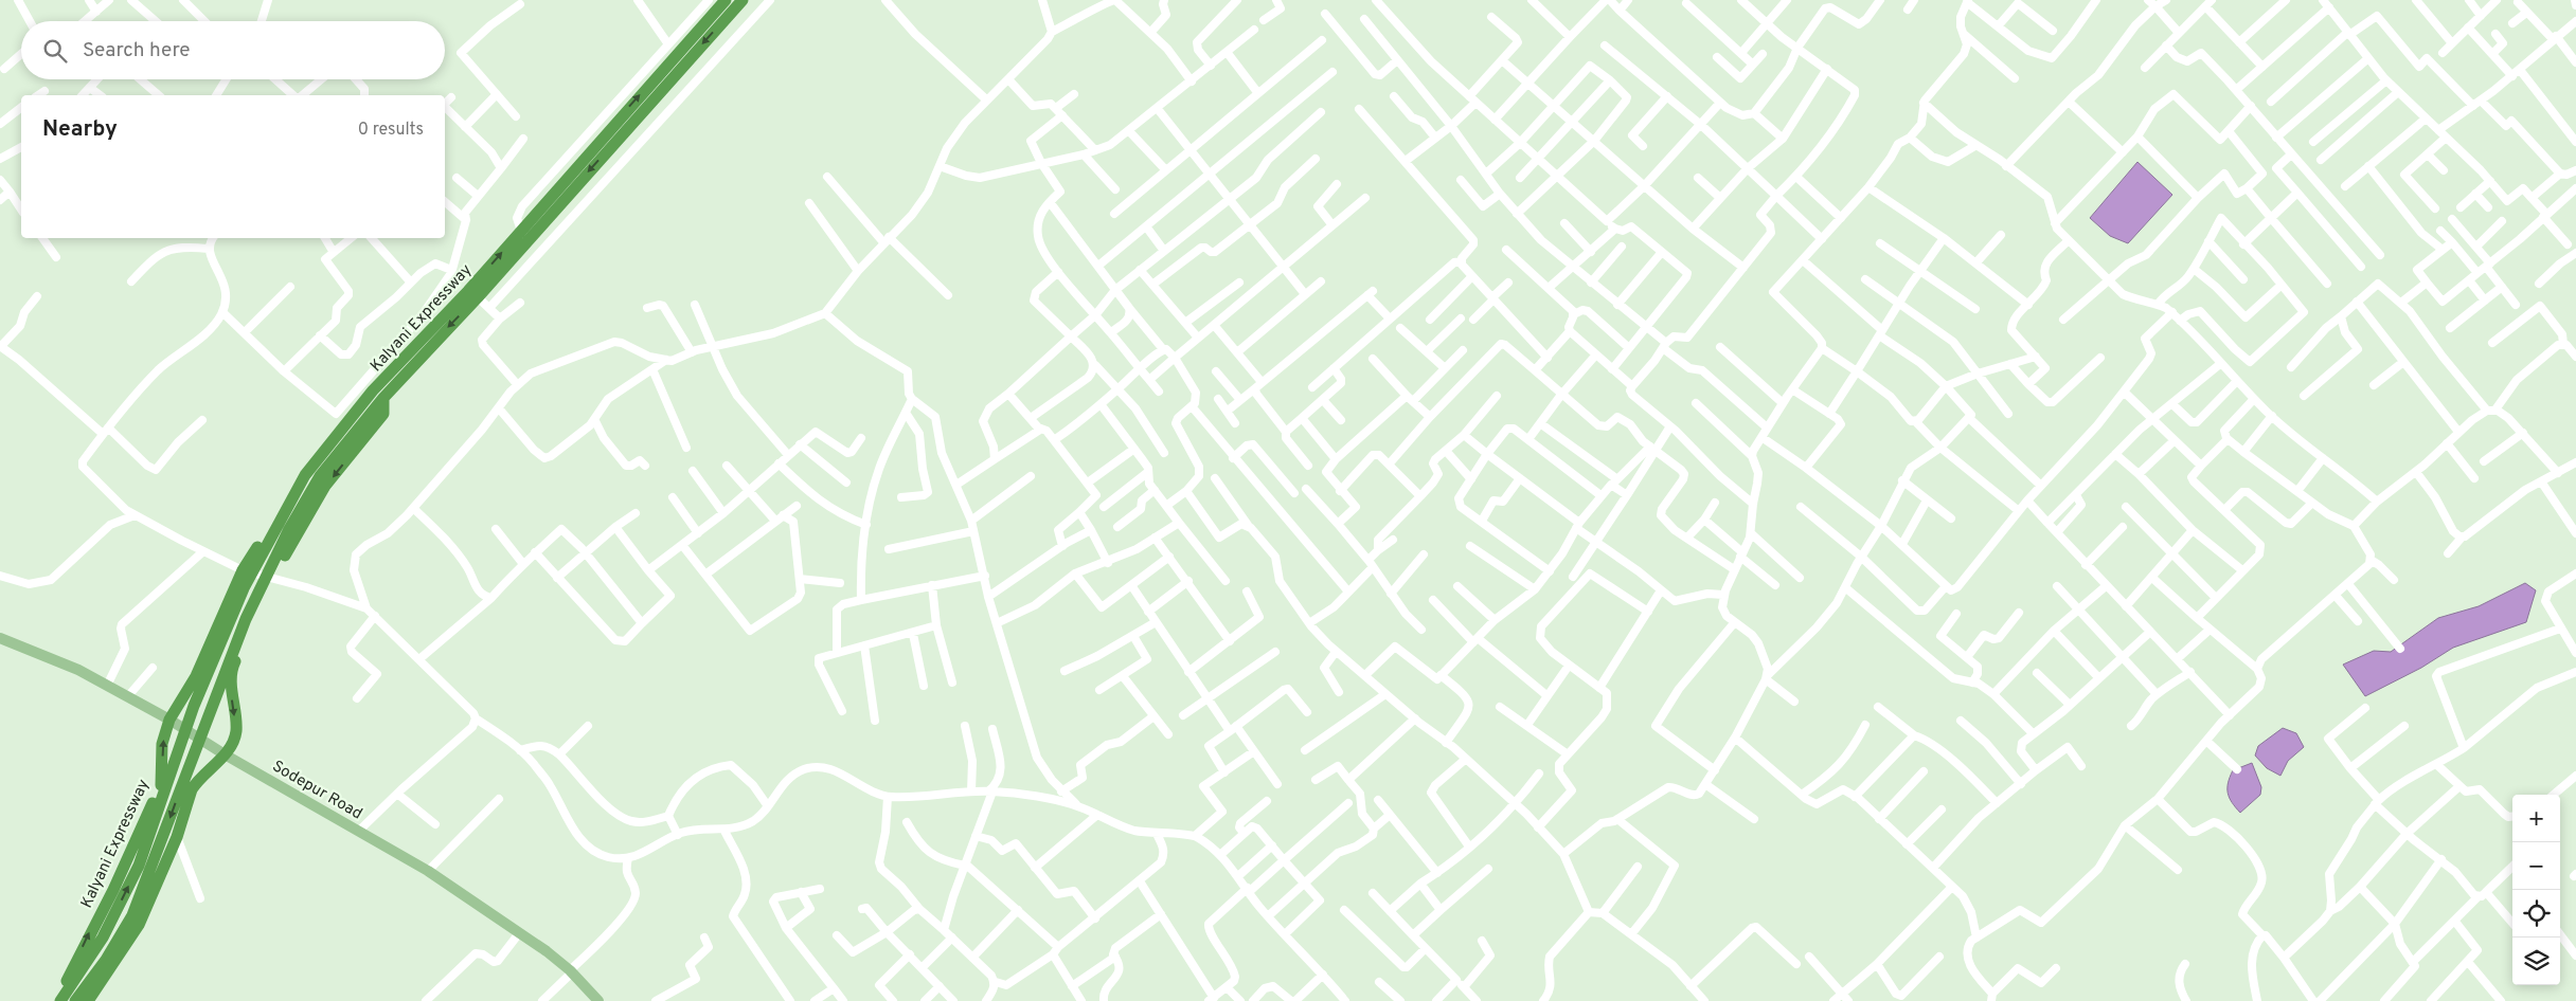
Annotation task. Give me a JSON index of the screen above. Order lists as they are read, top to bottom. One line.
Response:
{"streets":{"highway":["Kalyani Expressway"],"main road":["Sodepur Road"]},"crossings":[["Kalyani Expressway","Sodepur Road"]],"page":{"search":"Search here","heading":["Nearby","0 results"],"map_buttons":["+","−"]}}
